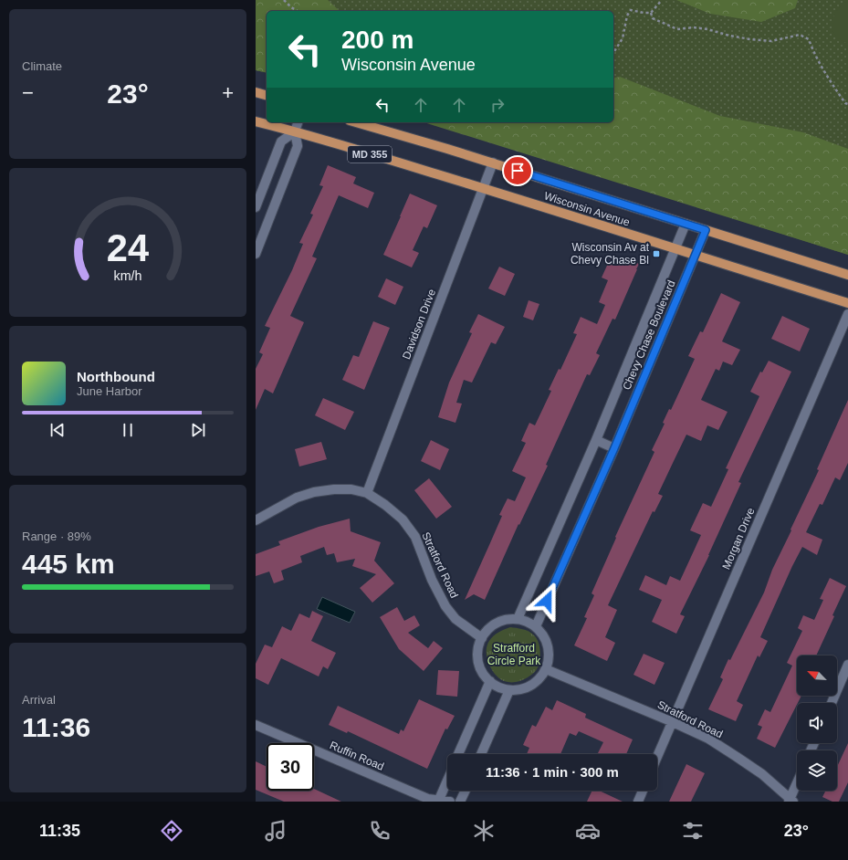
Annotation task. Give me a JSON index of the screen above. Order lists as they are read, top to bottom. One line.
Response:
{"streets":{"main road":["MD 355","Wisconsin Avenue"],"street":["Davidson Drive","Chevy Chase Boulevard","Morgan Drive","Stratford Road","Ruffin Road"]},"crossings":[["Wisconsin Avenue","Davidson Drive"],["Wisconsin Avenue","Chevy Chase Boulevard"],["Davidson Drive","Stratford Road"],["Chevy Chase Boulevard","Stratford Road"],["Morgan Drive","Stratford Road"]],"parks":["Strafford Circle Park"],"places":{"transit":["Wisconsin Av at Chevy Chase Bl"]},"north":"top left","page":{"tile":["Climate",["Range · 89%","445 km"],["Arrival","11:36"]],"turn":["200 m","Wisconsin Avenue"],"heat":["−","23°","+"],"song":["Northbound","June Harbor"],"limit":"30","trip":"11:36 · 1 min · 300 m","tabs":["11:35","23°"],"gauge":["24","km/h"]}}
